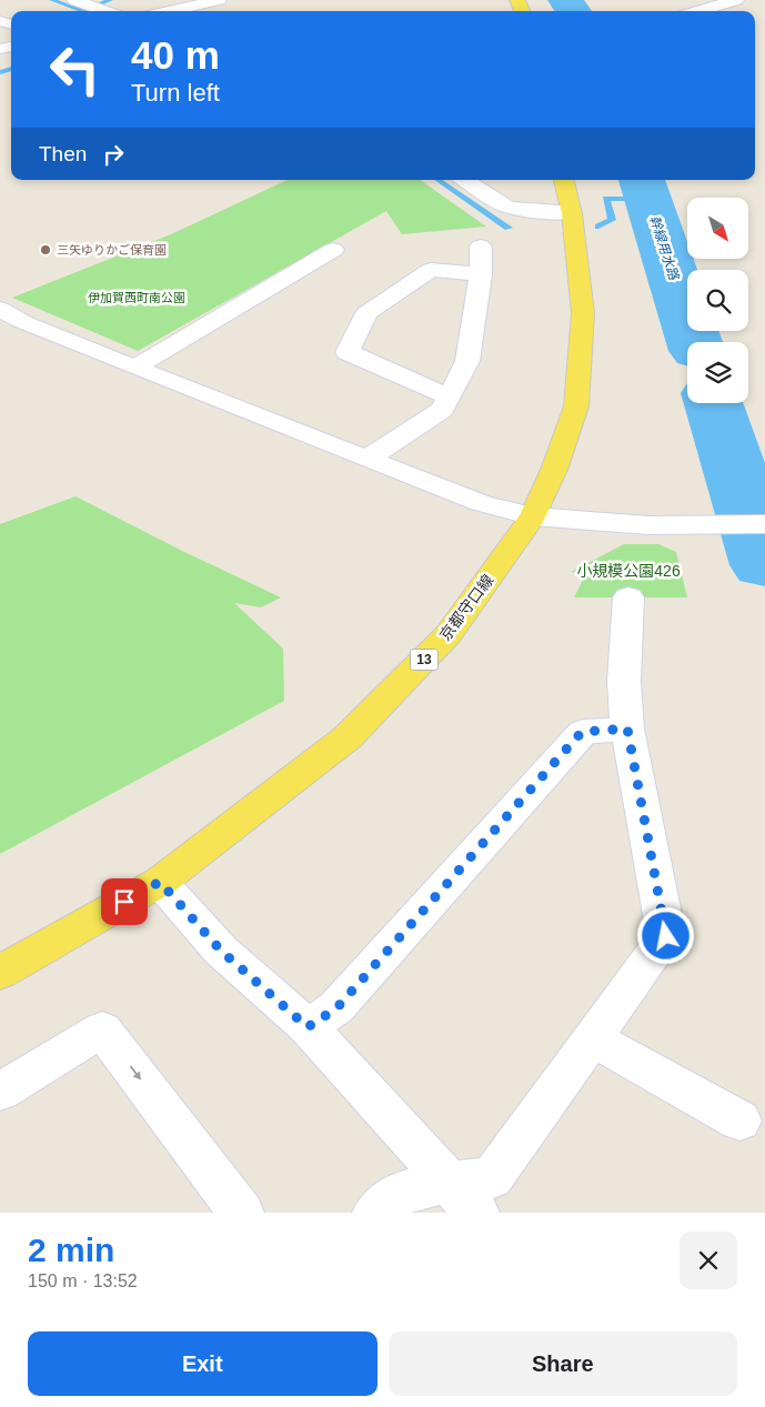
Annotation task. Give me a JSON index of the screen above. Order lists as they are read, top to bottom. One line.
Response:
{"streets":{"main road":["京都守口線","13"]},"water":["幹線用水路"],"parks":["伊加賀西町南公園","小規模公園426"],"places":["三矢ゆりかご保育園"],"north":"bottom right","page":{"turn":["40 m","Turn left"],"then":"Then","heading":["2 min","150 m · 13:52"],"buttons":["Exit","Share"]}}
